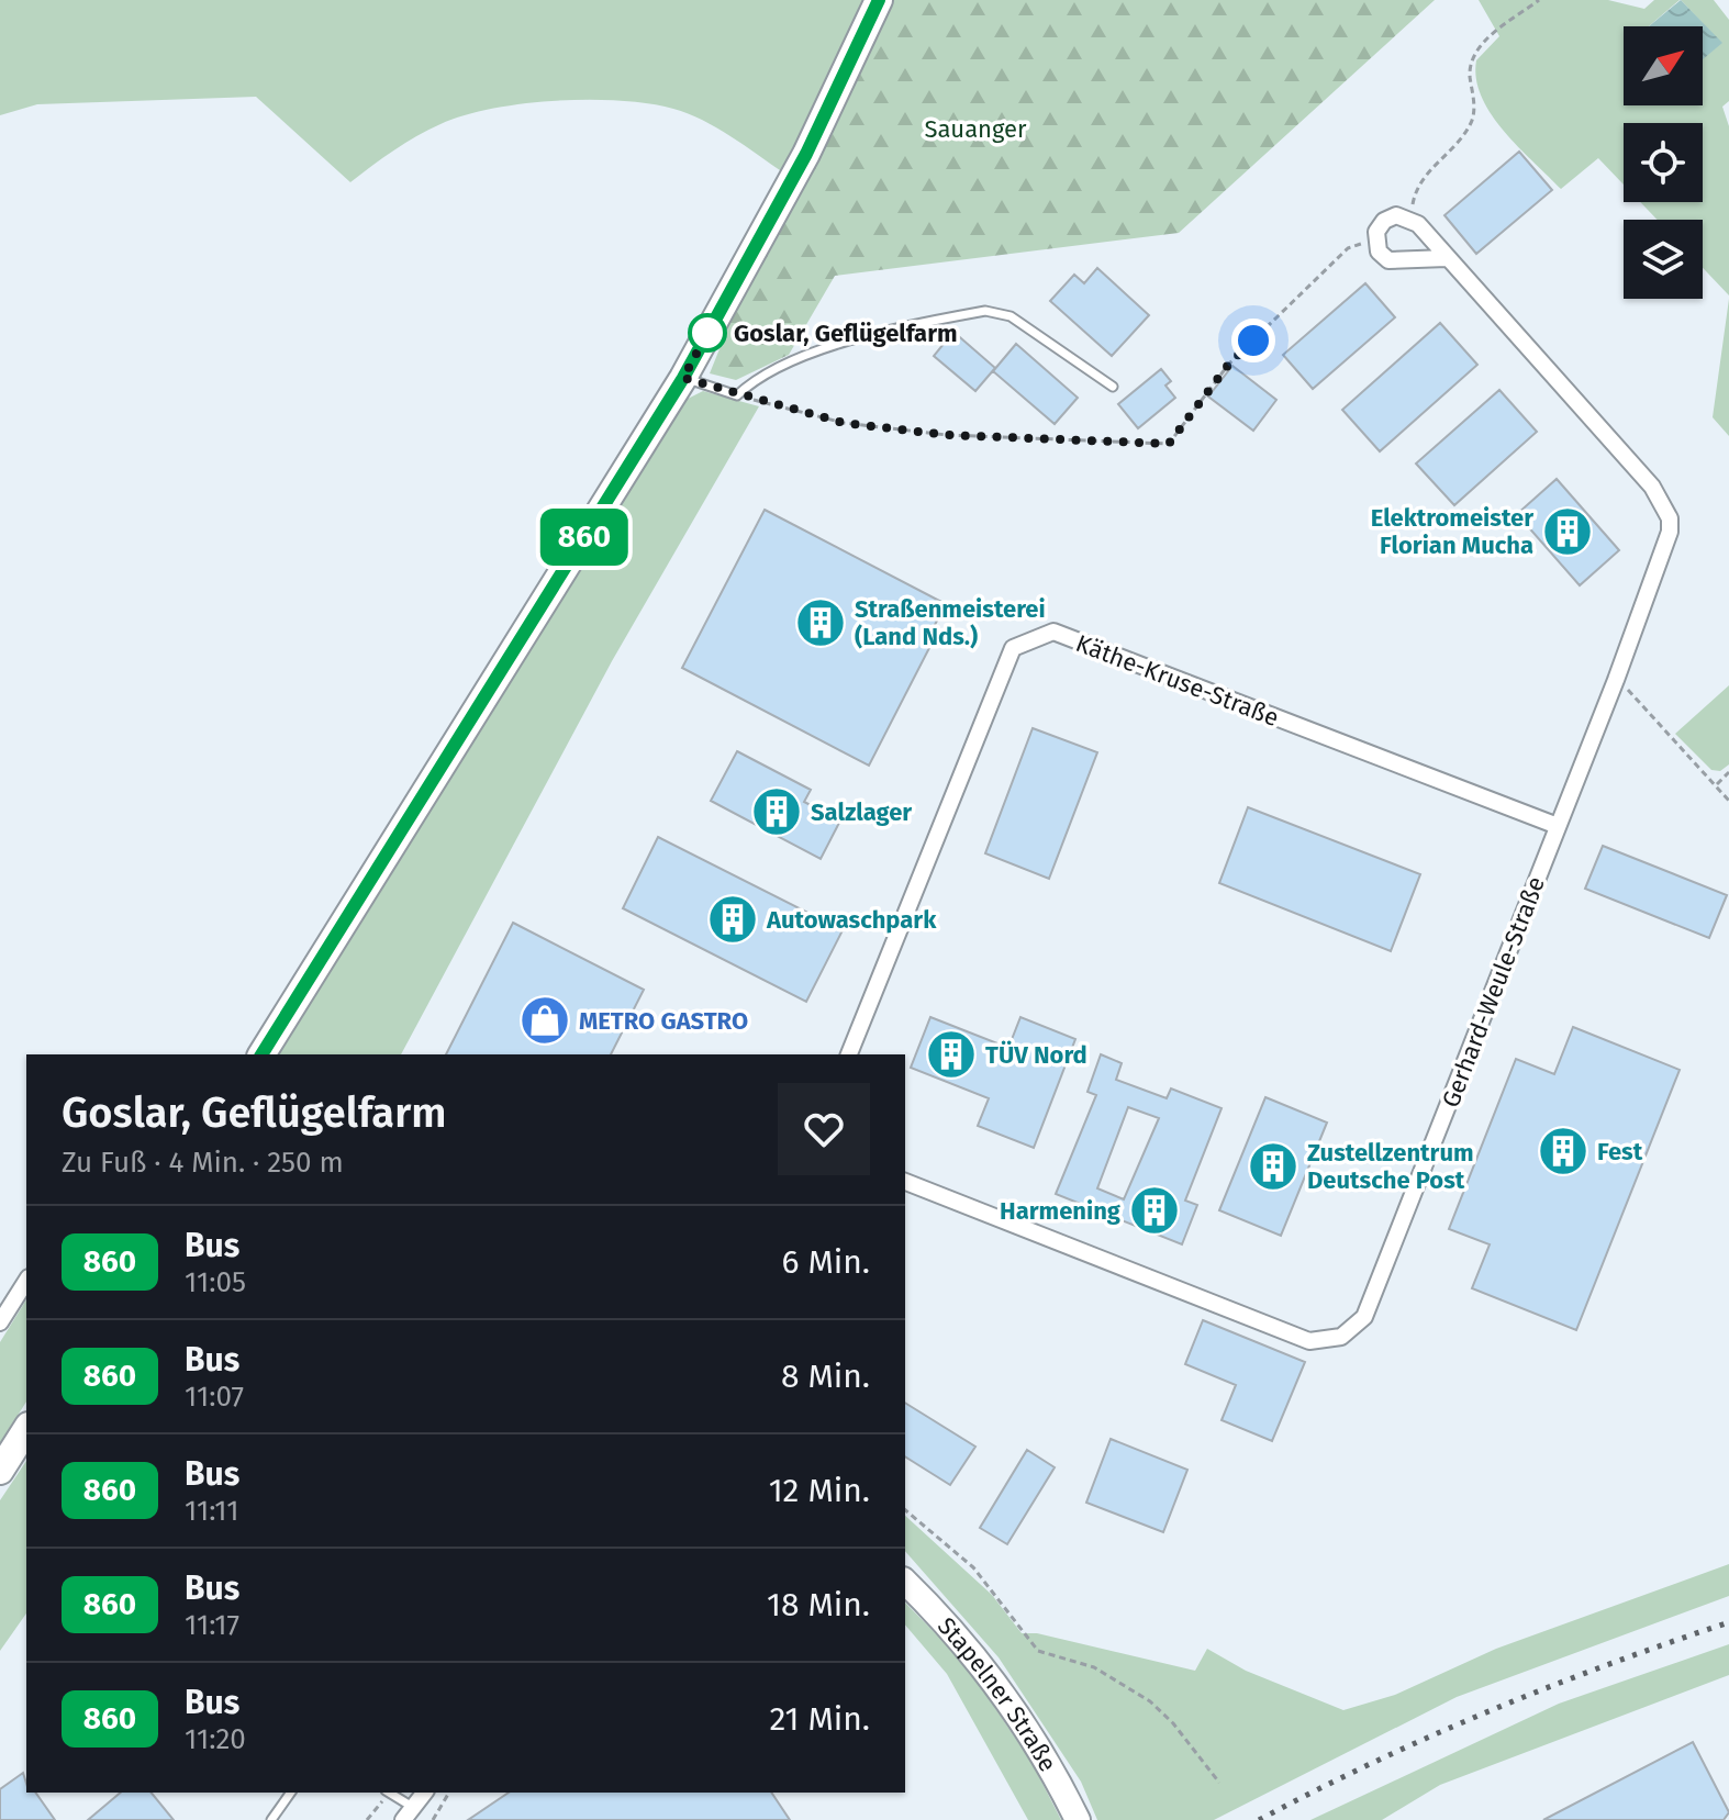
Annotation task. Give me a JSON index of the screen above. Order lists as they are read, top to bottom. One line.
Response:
{"streets":{"street":["Käthe-Kruse-Straße","Gerhard-Weule-Straße","Stapelner Straße"]},"crossings":[["Käthe-Kruse-Straße","Gerhard-Weule-Straße"]],"parks":["Sauanger"],"places":{"other":["Goslar, Geflügelfarm"],"building":["Elektromeister Florian Mucha","Straßenmeisterei (Land Nds.)","Salzlager","Autowaschpark","TÜV Nord","Fest","Zustellzentrum Deutsche Post","Harmening"],"shop":["METRO GASTRO"]},"lines":["bus line 860"],"north":"top right","page":{"on_map":"860","heading":["Goslar, Geflügelfarm","Zu Fuß · 4 Min. · 250 m"],"list":[{"mark":"860","name":"Bus","note":"11:05","value":"6 Min."},{"mark":"860","name":"Bus","note":"11:07","value":"8 Min."},{"mark":"860","name":"Bus","note":"11:11","value":"12 Min."},{"mark":"860","name":"Bus","note":"11:17","value":"18 Min."},{"mark":"860","name":"Bus","note":"11:20","value":"21 Min."}]}}
